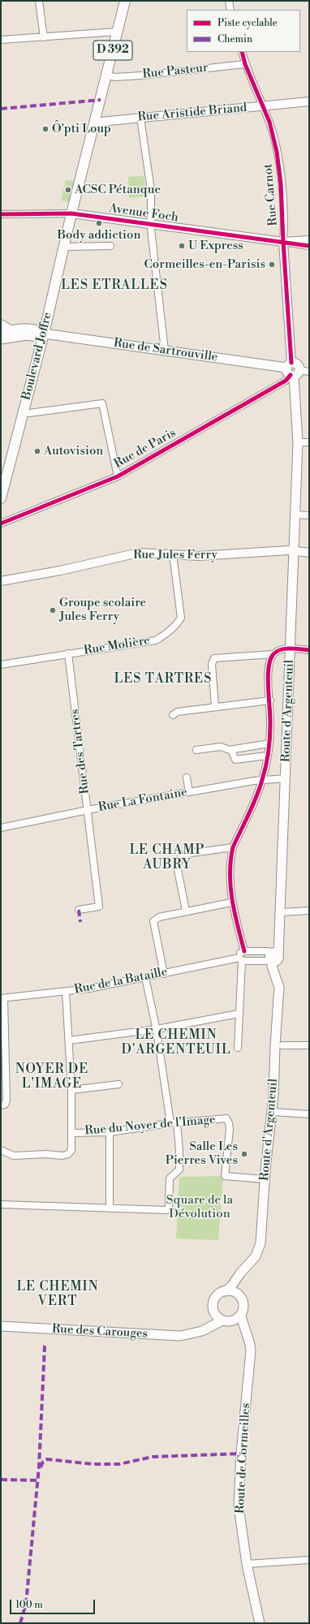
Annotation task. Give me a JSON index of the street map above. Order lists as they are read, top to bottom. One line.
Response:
{"streets":{"main road":["D 392","Rue de Sartrouville","Boulevard Joffre","Route d'Argenteuil","Rue des Carouges","Route de Cormeilles"],"street":["Rue Pasteur","Rue Aristide Briand","Rue Carnot","Avenue Foch","Rue de Paris","Rue Jules Ferry","Rue Molière","Rue des Tartres","Rue La Fontaine","Rue de la Bataille","Rue du Noyer de l'Image"]},"crossings":[["D 392","Rue Pasteur"],["D 392","Rue Aristide Briand"],["D 392","Avenue Foch"],["D 392","Boulevard Joffre"],["Rue Pasteur","Rue Carnot"],["Rue Aristide Briand","Rue Carnot"],["Rue Carnot","Avenue Foch"],["Rue Carnot","Rue de Sartrouville"],["Rue Carnot","Rue de Paris"],["Rue Carnot","Route d'Argenteuil"],["Avenue Foch","Boulevard Joffre"],["Rue de Sartrouville","Boulevard Joffre"],["Rue de Sartrouville","Rue de Paris"],["Rue de Sartrouville","Route d'Argenteuil"],["Rue de Paris","Route d'Argenteuil"],["Rue Jules Ferry","Rue Molière"],["Rue Jules Ferry","Route d'Argenteuil"],["Rue Molière","Rue des Tartres"],["Route d'Argenteuil","Rue La Fontaine"],["Route d'Argenteuil","Rue de la Bataille"],["Route d'Argenteuil","Rue du Noyer de l'Image"],["Route d'Argenteuil","Rue des Carouges"],["Rue des Tartres","Rue La Fontaine"]],"districts":["LES ETRALLES","LES TARTRES","LE CHAMP AUBRY","LE CHEMIN D'ARGENTEUIL","NOYER DE L'IMAGE","LE CHEMIN VERT"],"parks":["Square de la Dévolution"],"places":["Ô'pti Loup","ACSC Pétanque","Body addiction","U Express","Cormeilles-en-Parisis","Autovision","Groupe scolaire Jules Ferry","Salle Les Pierres Vives"],"legend":["Piste cyclable","Chemin"],"scale_bar":"100 m"}
